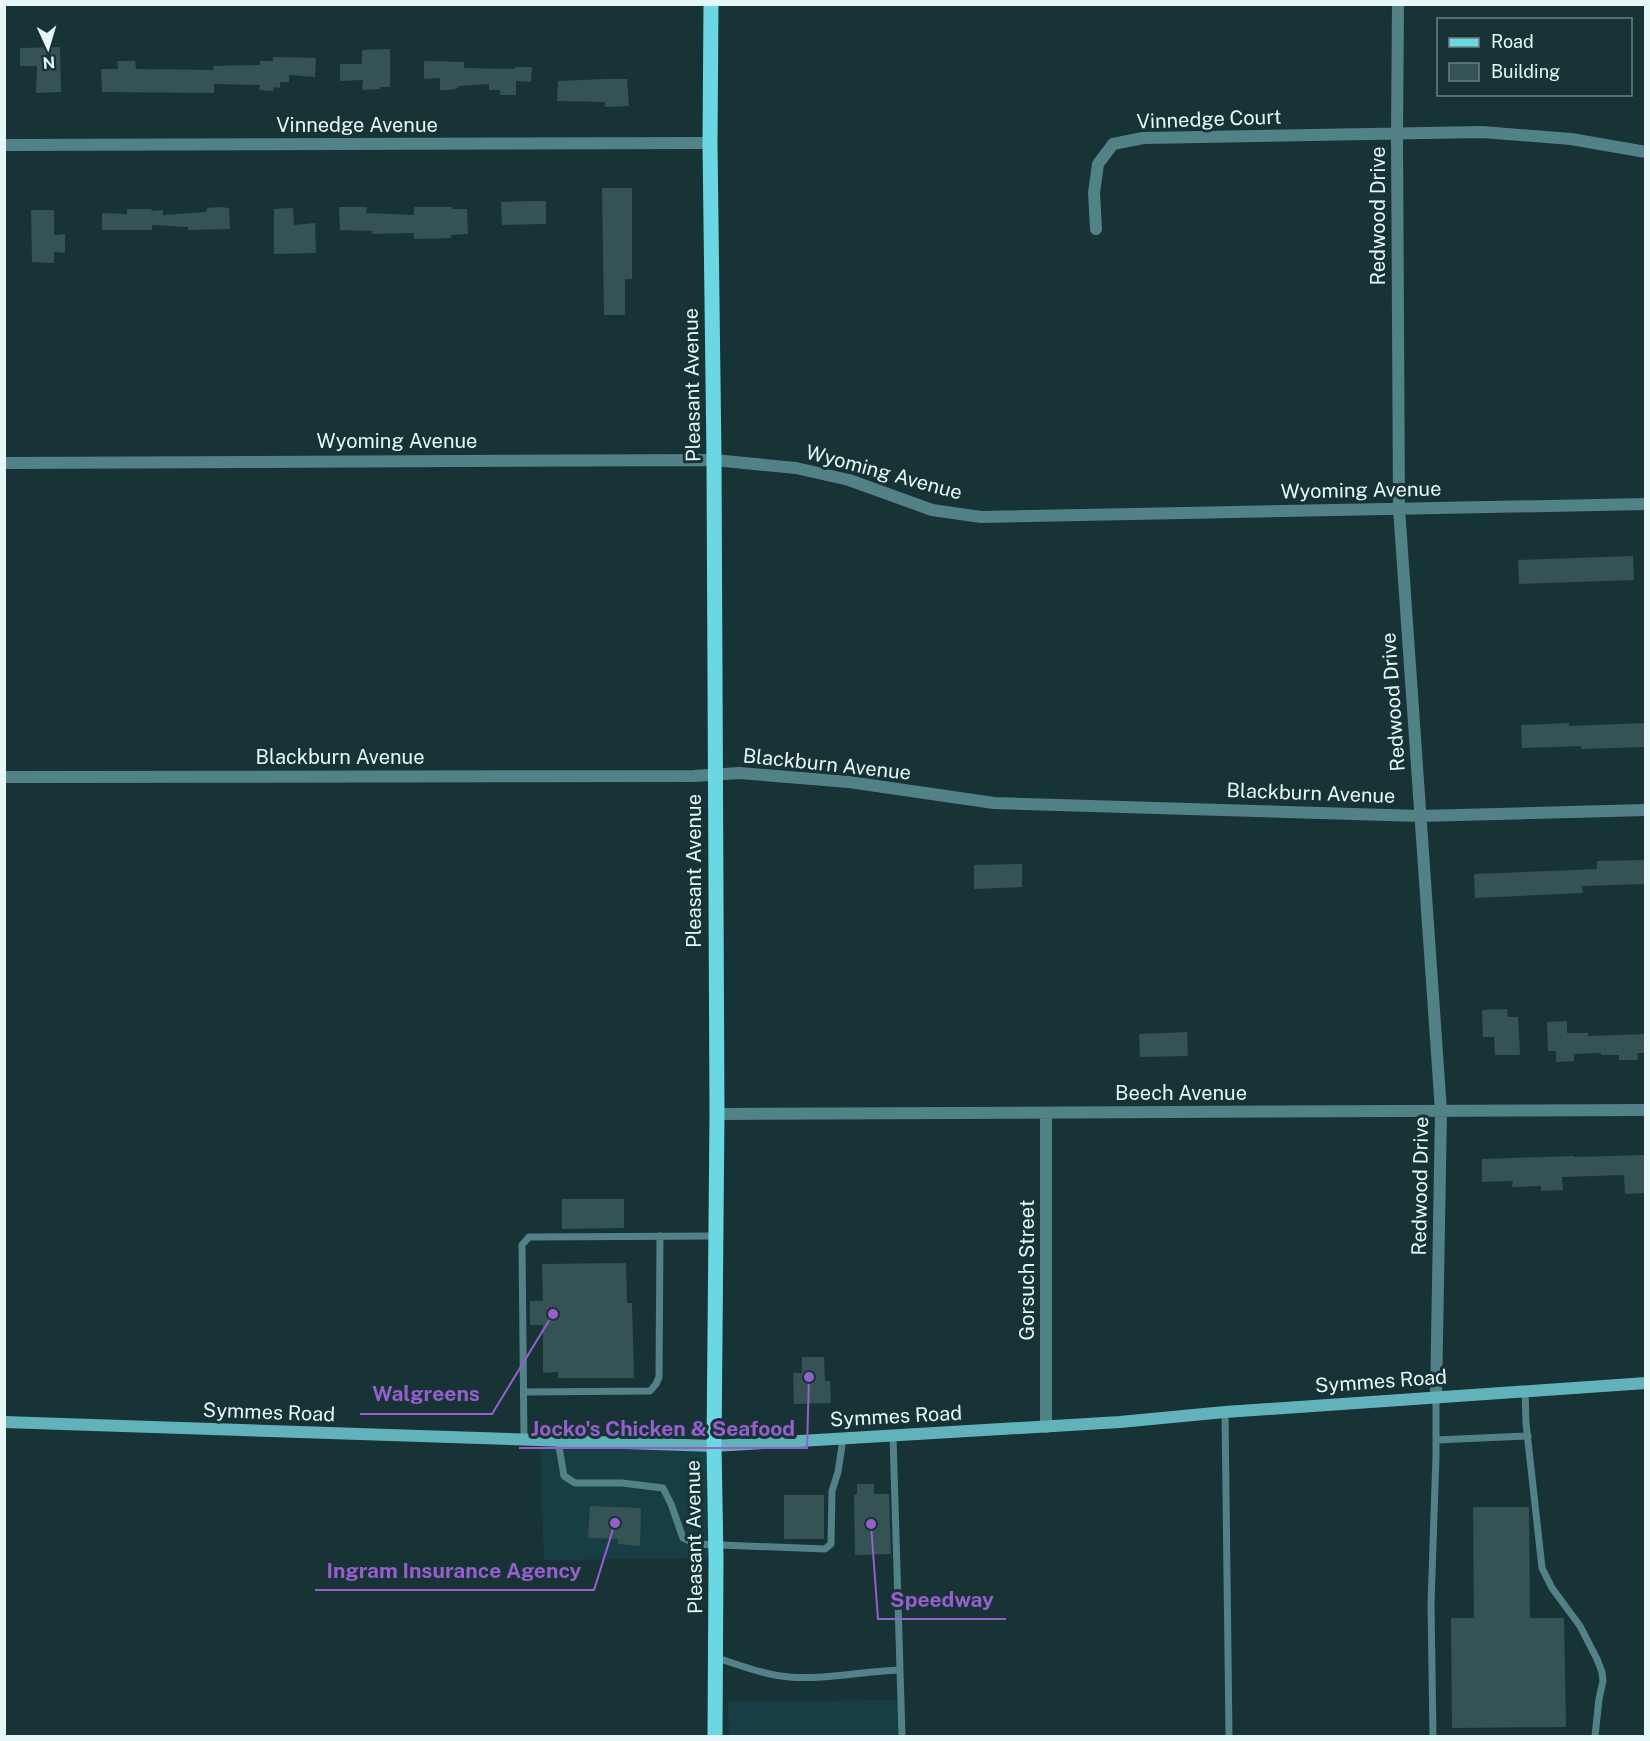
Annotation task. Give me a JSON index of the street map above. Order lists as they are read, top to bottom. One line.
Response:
{"streets":{"main road":["Pleasant Avenue"],"street":["Vinnedge Court","Vinnedge Avenue","Redwood Drive","Wyoming Avenue","Blackburn Avenue","Beech Avenue","Gorsuch Street","Symmes Road"]},"crossings":[["Vinnedge Court","Redwood Drive"],["Vinnedge Avenue","Pleasant Avenue"],["Redwood Drive","Wyoming Avenue"],["Redwood Drive","Blackburn Avenue"],["Redwood Drive","Beech Avenue"],["Redwood Drive","Symmes Road"],["Pleasant Avenue","Wyoming Avenue"],["Pleasant Avenue","Blackburn Avenue"],["Pleasant Avenue","Beech Avenue"],["Pleasant Avenue","Symmes Road"],["Beech Avenue","Gorsuch Street"],["Gorsuch Street","Symmes Road"]],"places":["Walgreens","Jocko's Chicken & Seafood","Ingram Insurance Agency","Speedway"],"legend":["Road","Building"],"north":"bottom"}
